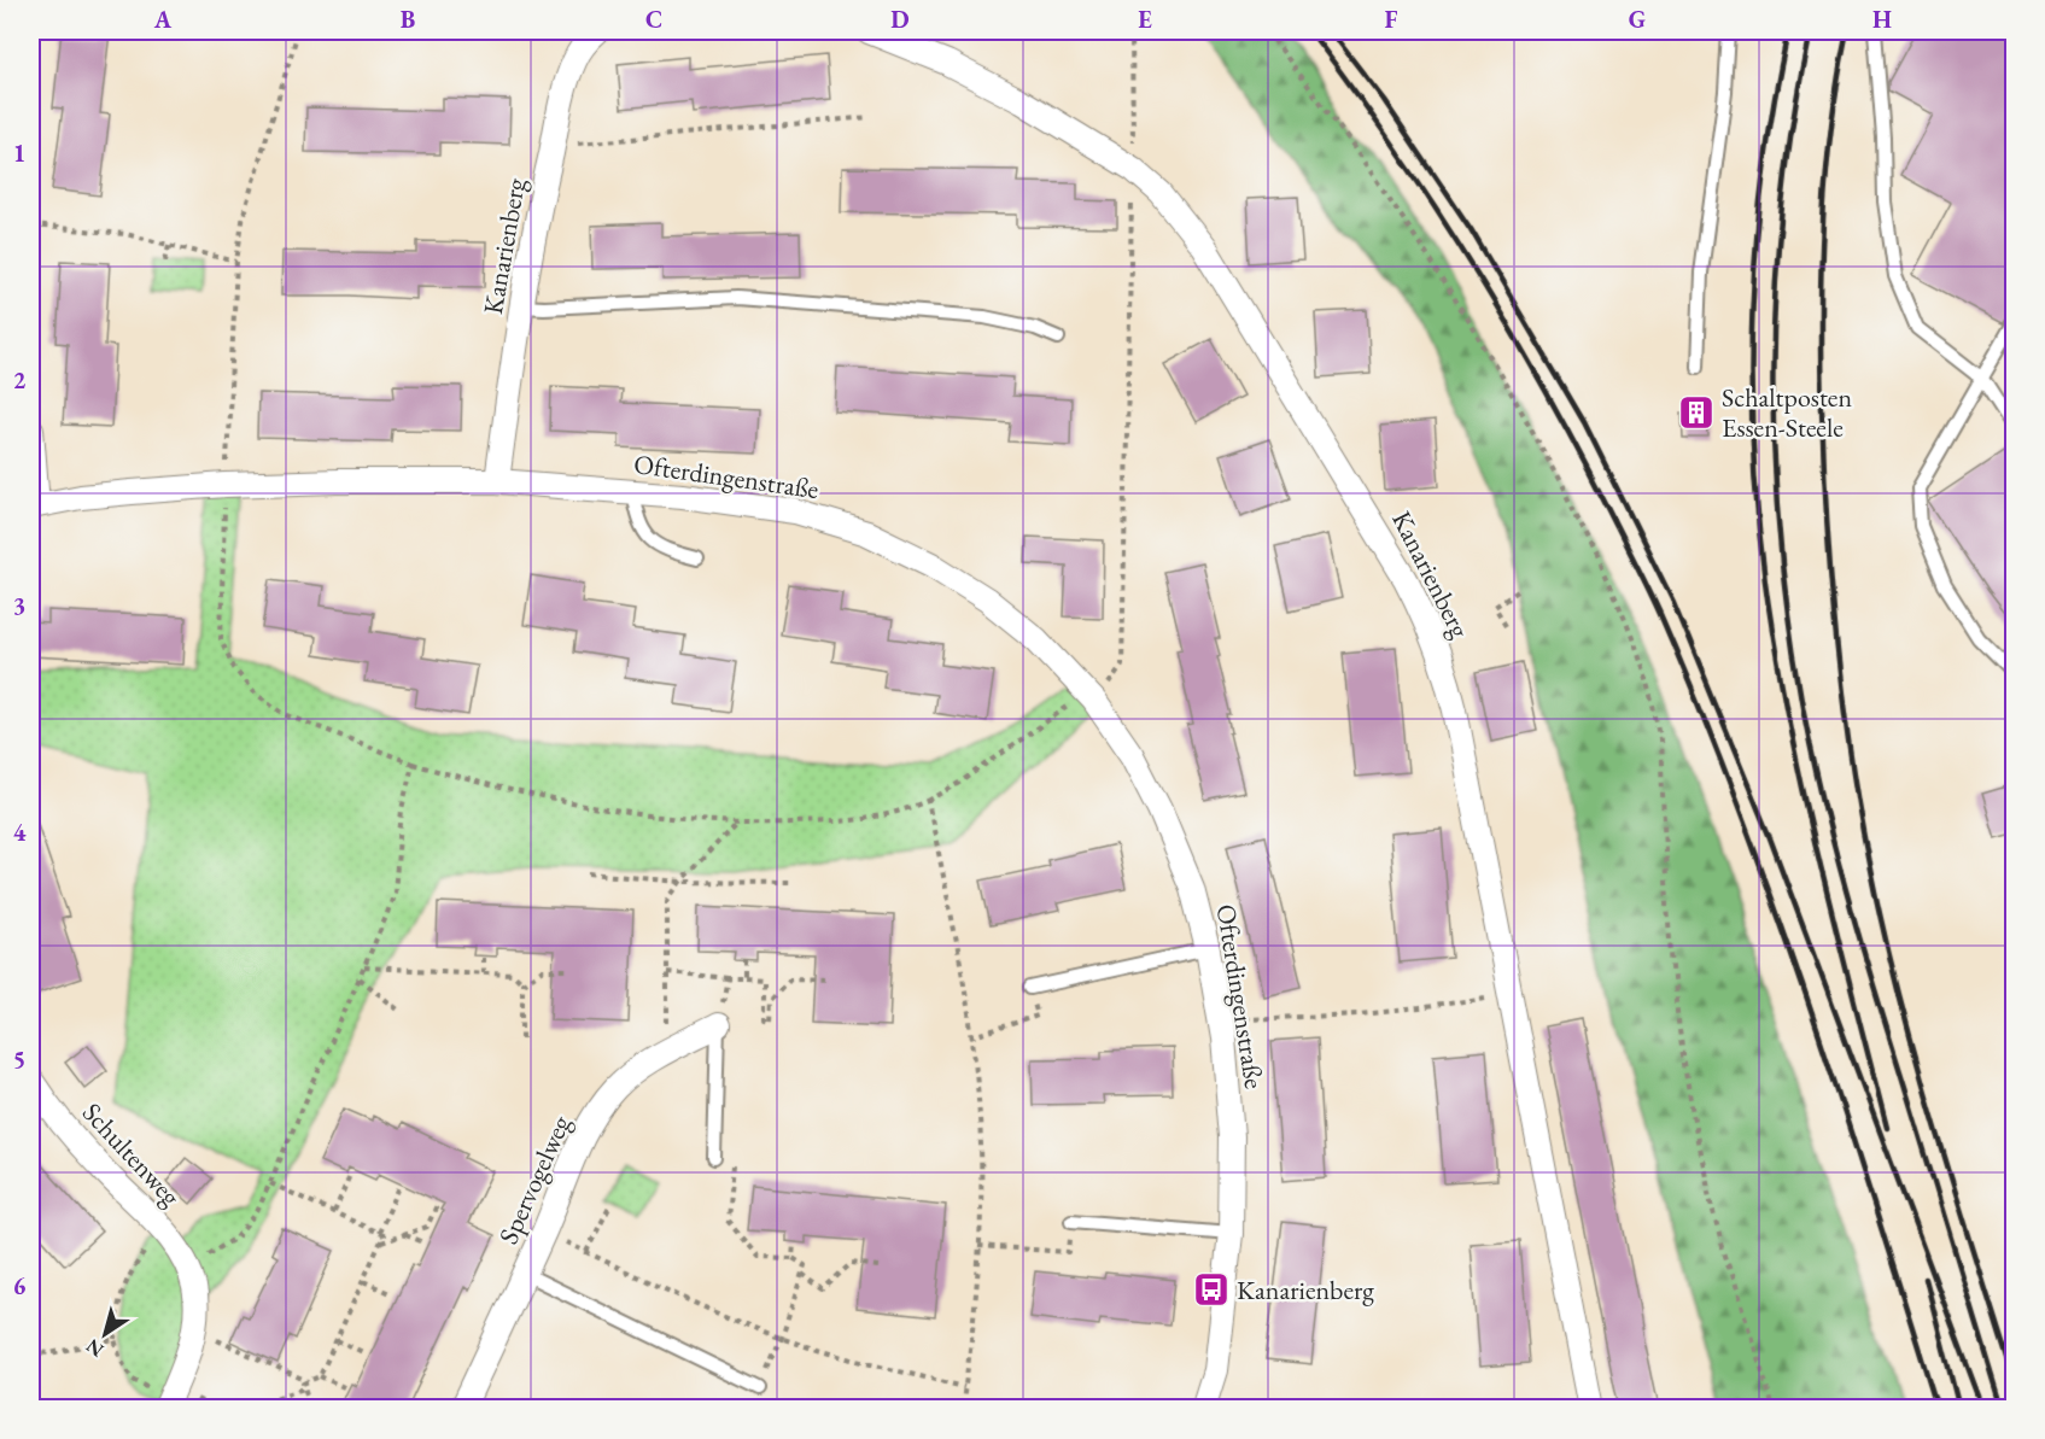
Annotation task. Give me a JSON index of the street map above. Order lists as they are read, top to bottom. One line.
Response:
{"streets":{"street":["Kanarienberg","Ofterdingenstraße","Schultenweg","Spervogelweg"]},"crossings":[["Kanarienberg","Ofterdingenstraße"]],"places":{"building":["Schaltposten Essen-Steele"],"bus stop":["Kanarienberg"]},"north":"bottom left","grid":{"columns":["A","B","C","D","E","F","G","H"],"rows":["1","2","3","4","5","6"]}}
